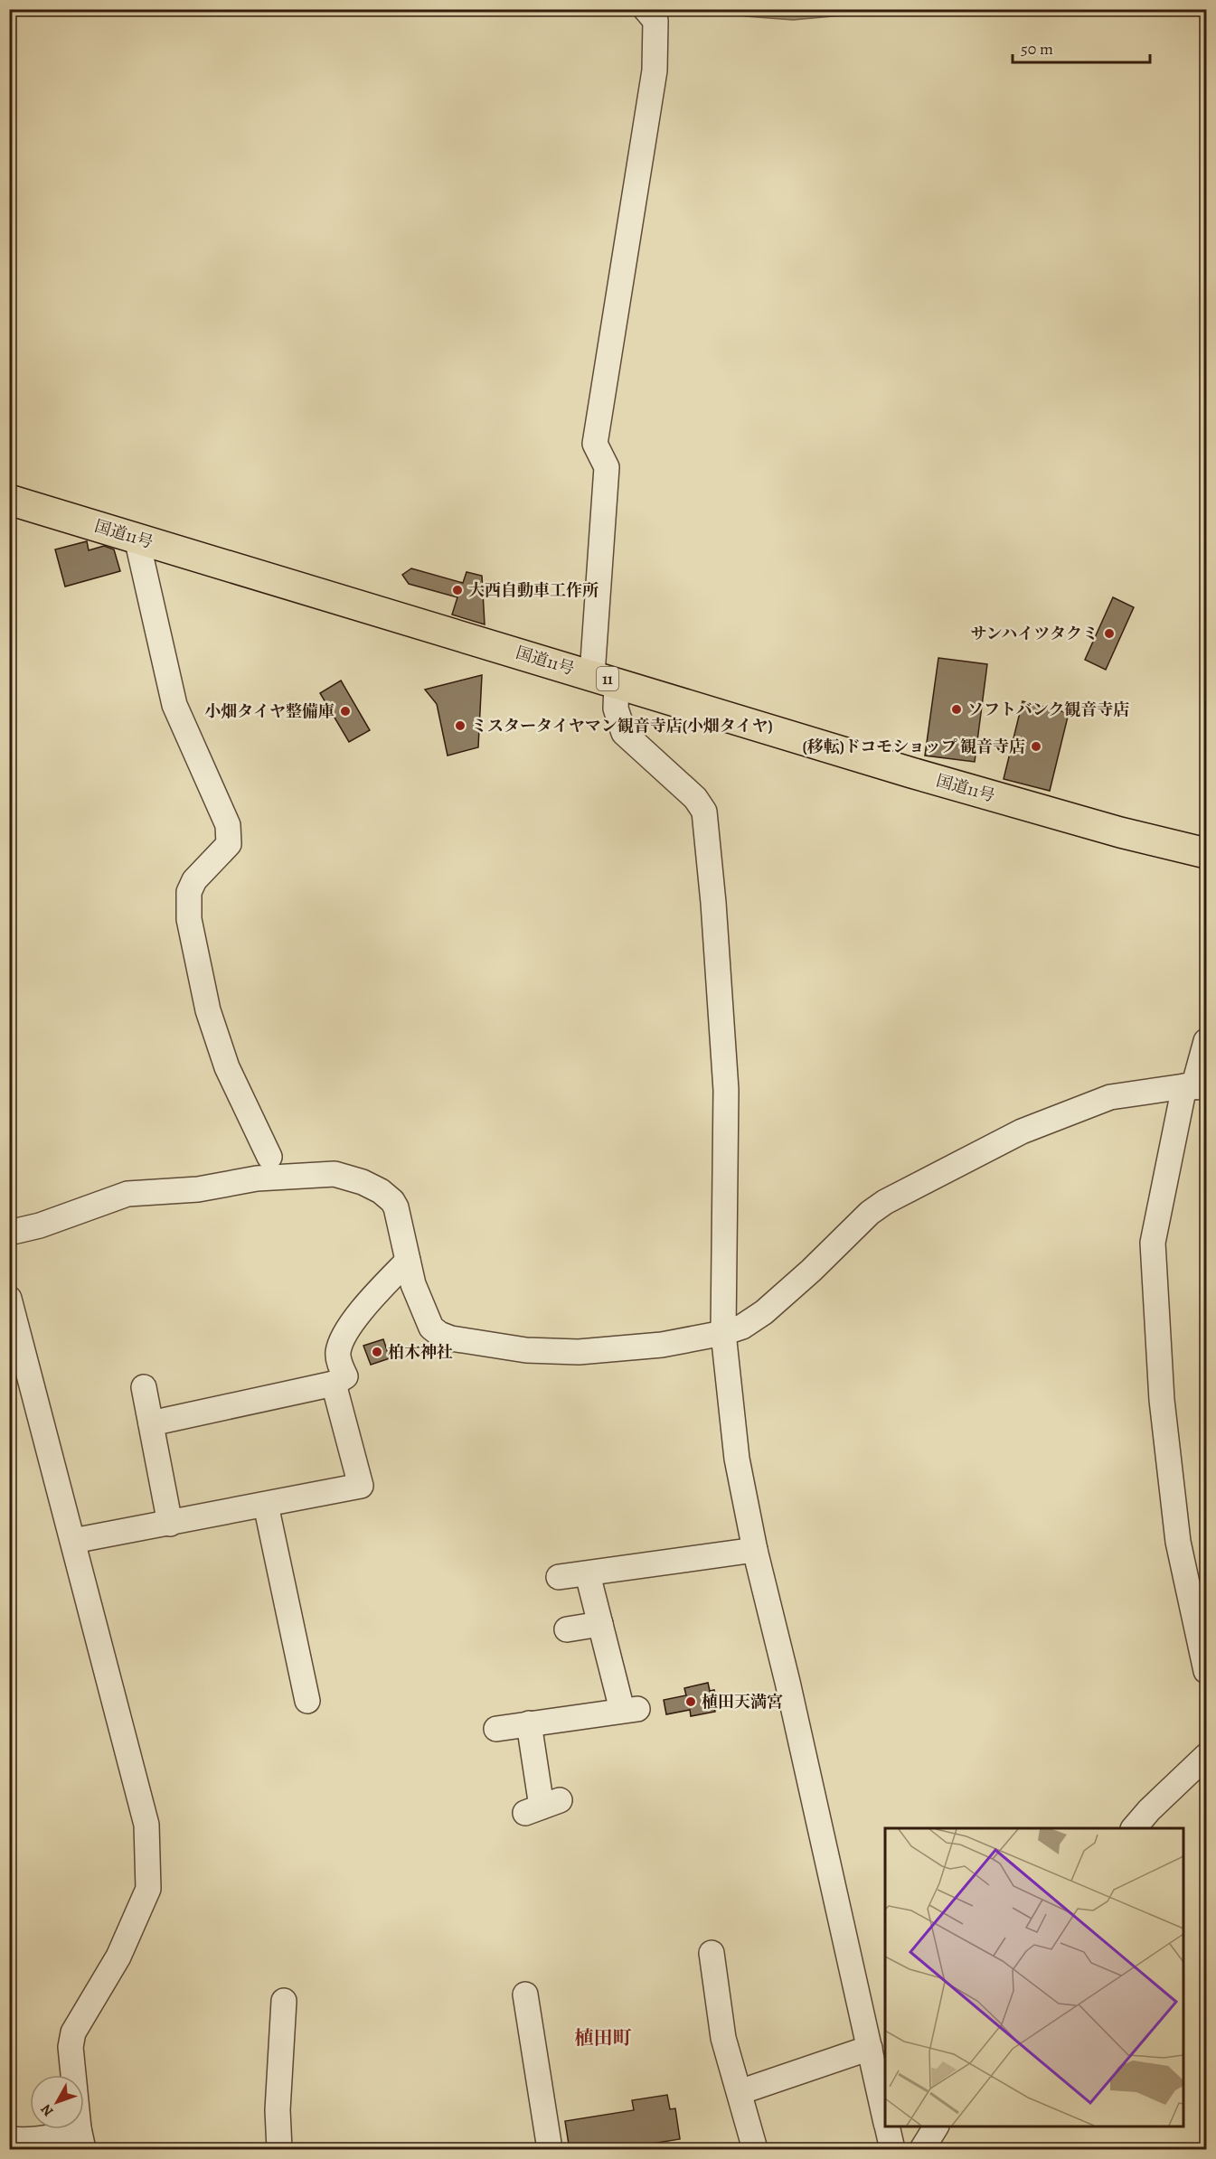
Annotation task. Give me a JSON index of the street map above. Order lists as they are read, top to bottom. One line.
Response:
{"streets":{"highway":["国道11号","11"]},"districts":["植田町"],"places":["大西自動車工作所","サンハイツタクミ","ソフトバンク観音寺店","小畑タイヤ整備庫","ミスタータイヤマン観音寺店(小畑タイヤ)","(移転)ドコモショップ 観音寺店","柏木神社","植田天満宮"],"scale_bar":"50 m","north":"bottom left"}
